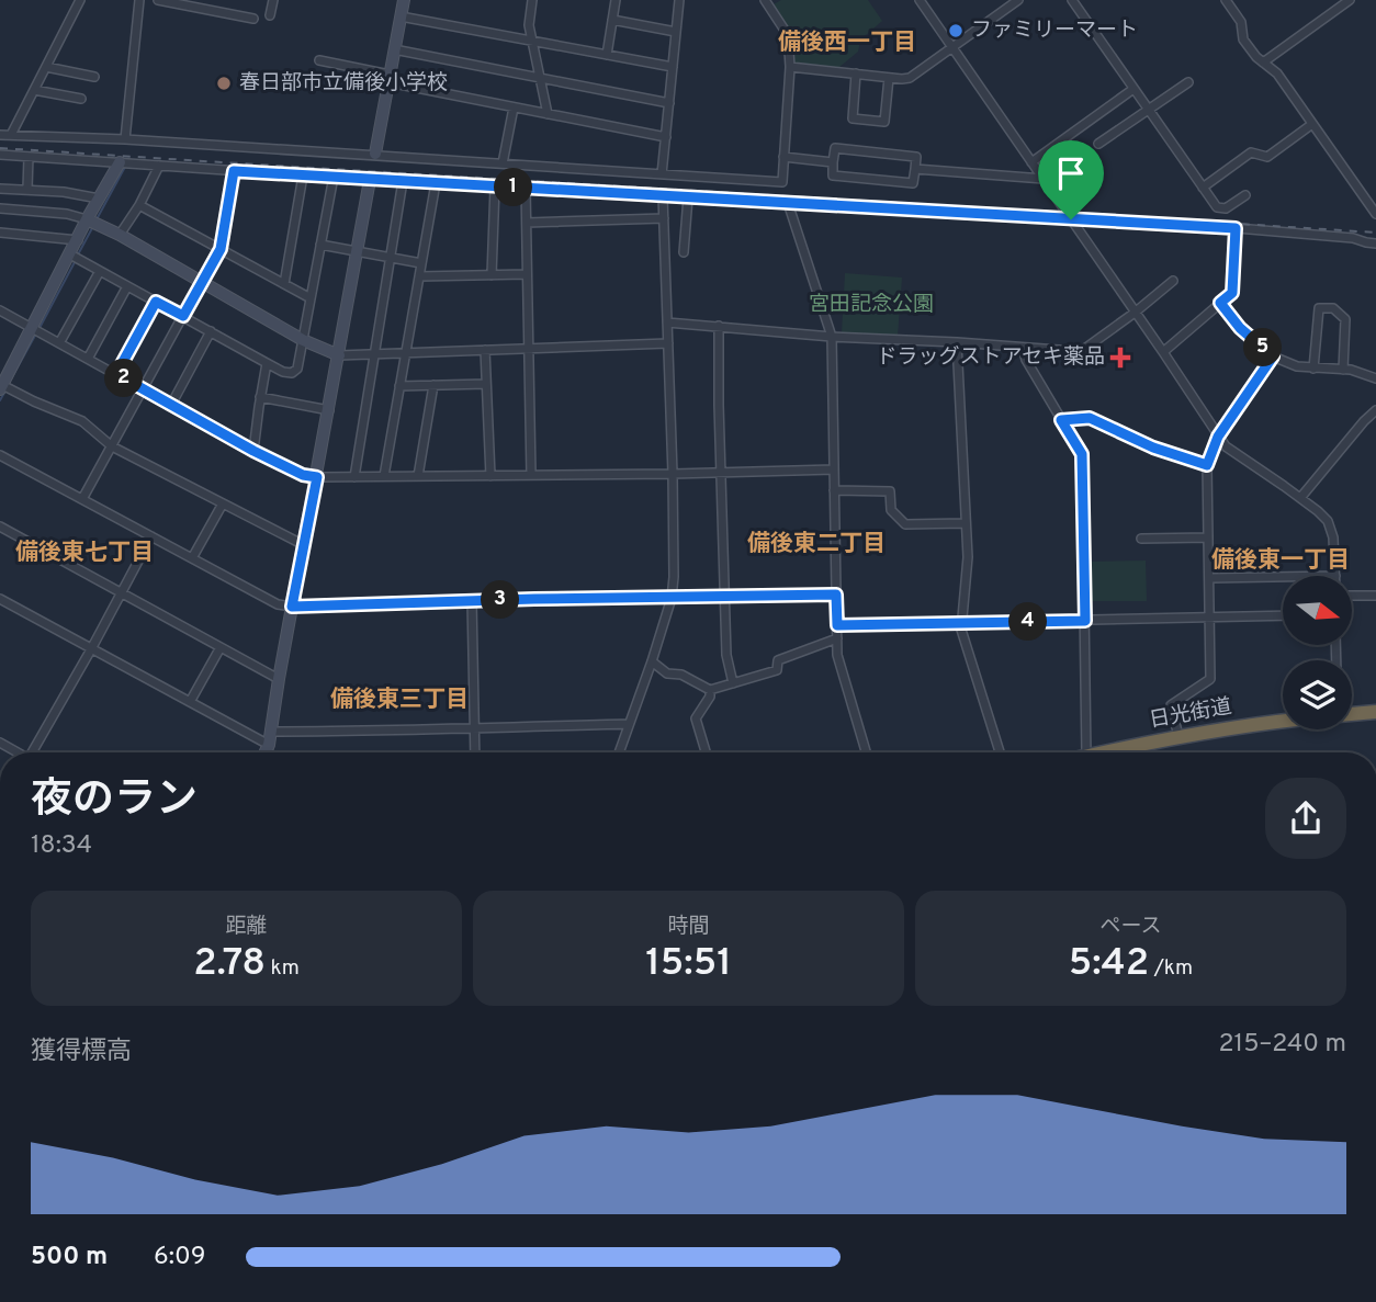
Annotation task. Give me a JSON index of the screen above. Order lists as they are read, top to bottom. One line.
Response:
{"streets":{"highway":["日光街道"]},"districts":["備後西一丁目","備後東二丁目","備後東七丁目","備後東一丁目","備後東三丁目"],"parks":["宮田記念公園"],"places":{"other":["ファミリーマート","春日部市立備後小学校"],"health":["ドラッグストアセキ薬品"]},"north":"right","page":{"pins":["1","5","2","3","4"],"heading":["夜のラン","18:34"],"stats":[["距離","2.78 km"],["時間","15:51"],["ペース","5:42 /km"]],"chart":["獲得標高","215–240 m"],"list":[{"name":"500 m","note":"6:09"}]}}
